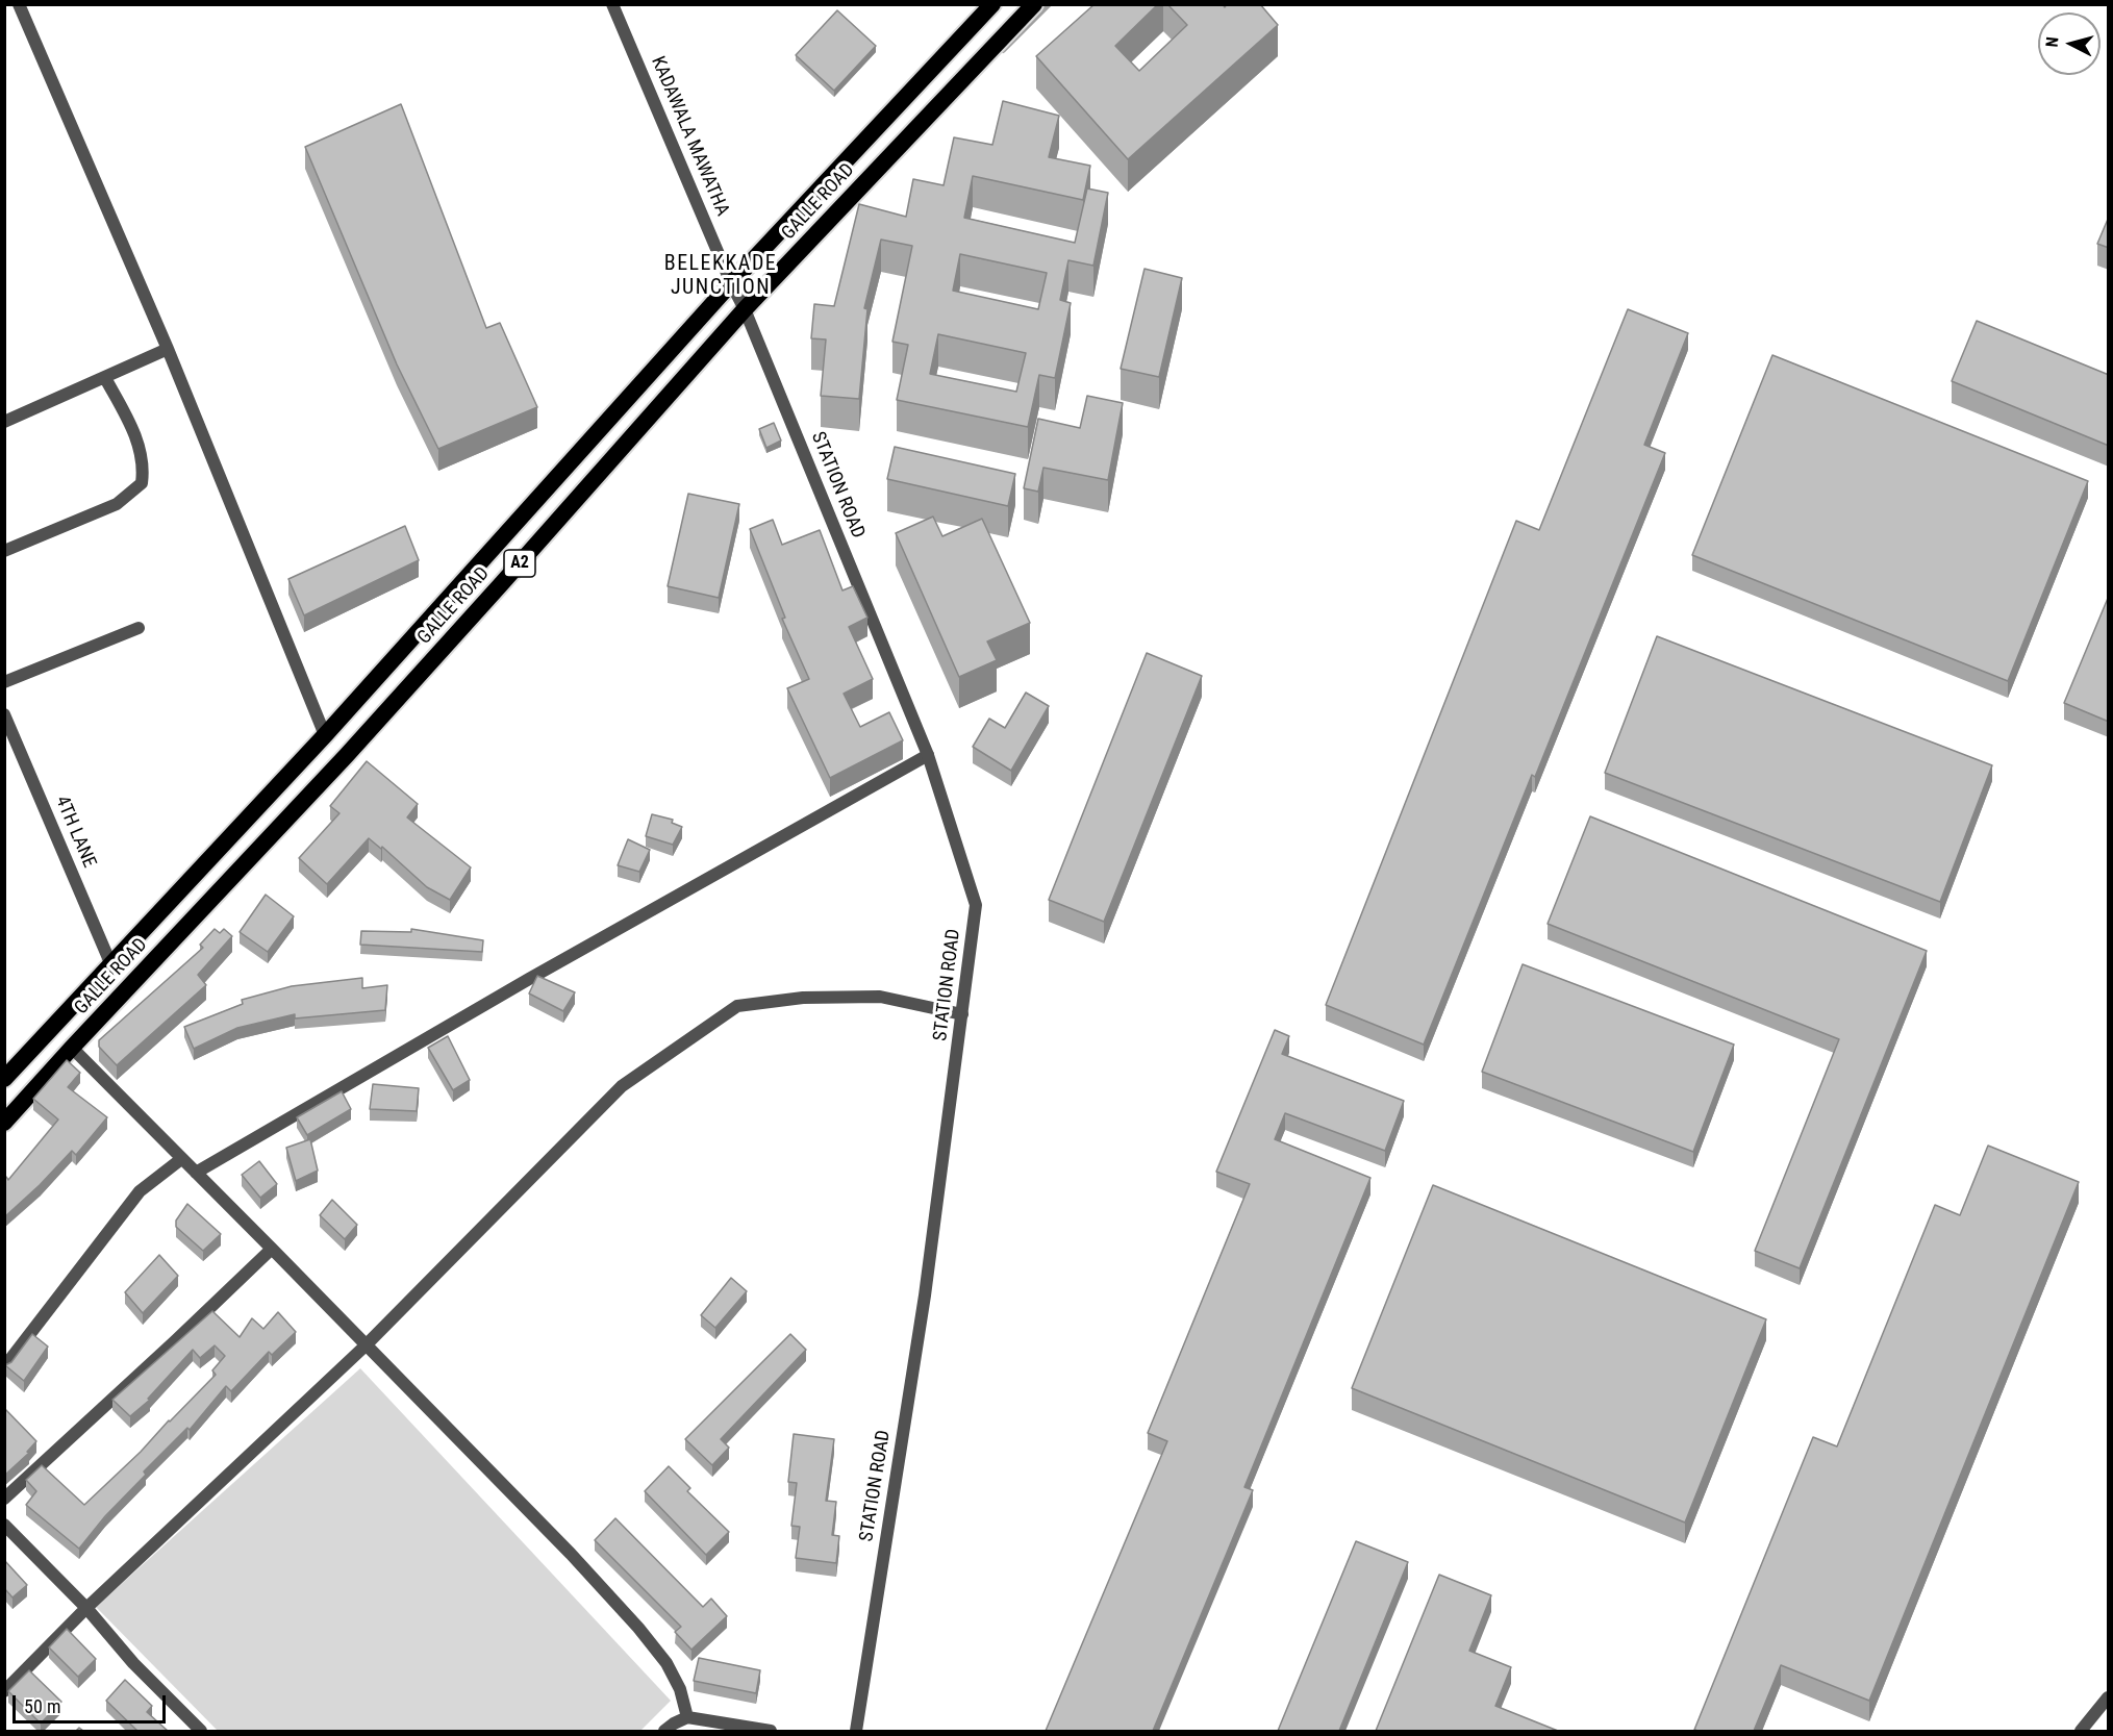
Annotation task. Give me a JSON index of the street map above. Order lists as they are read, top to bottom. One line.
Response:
{"streets":{"highway":["GALLE ROAD","A2"],"street":["KADAWALA MAWATHA","STATION ROAD","4TH LANE"]},"crossings":[["KADAWALA MAWATHA","GALLE ROAD"],["KADAWALA MAWATHA","STATION ROAD"],["GALLE ROAD","STATION ROAD"],["GALLE ROAD","4TH LANE"]],"districts":["BELEKKADE JUNCTION"],"scale_bar":"50 m","north":"left"}
